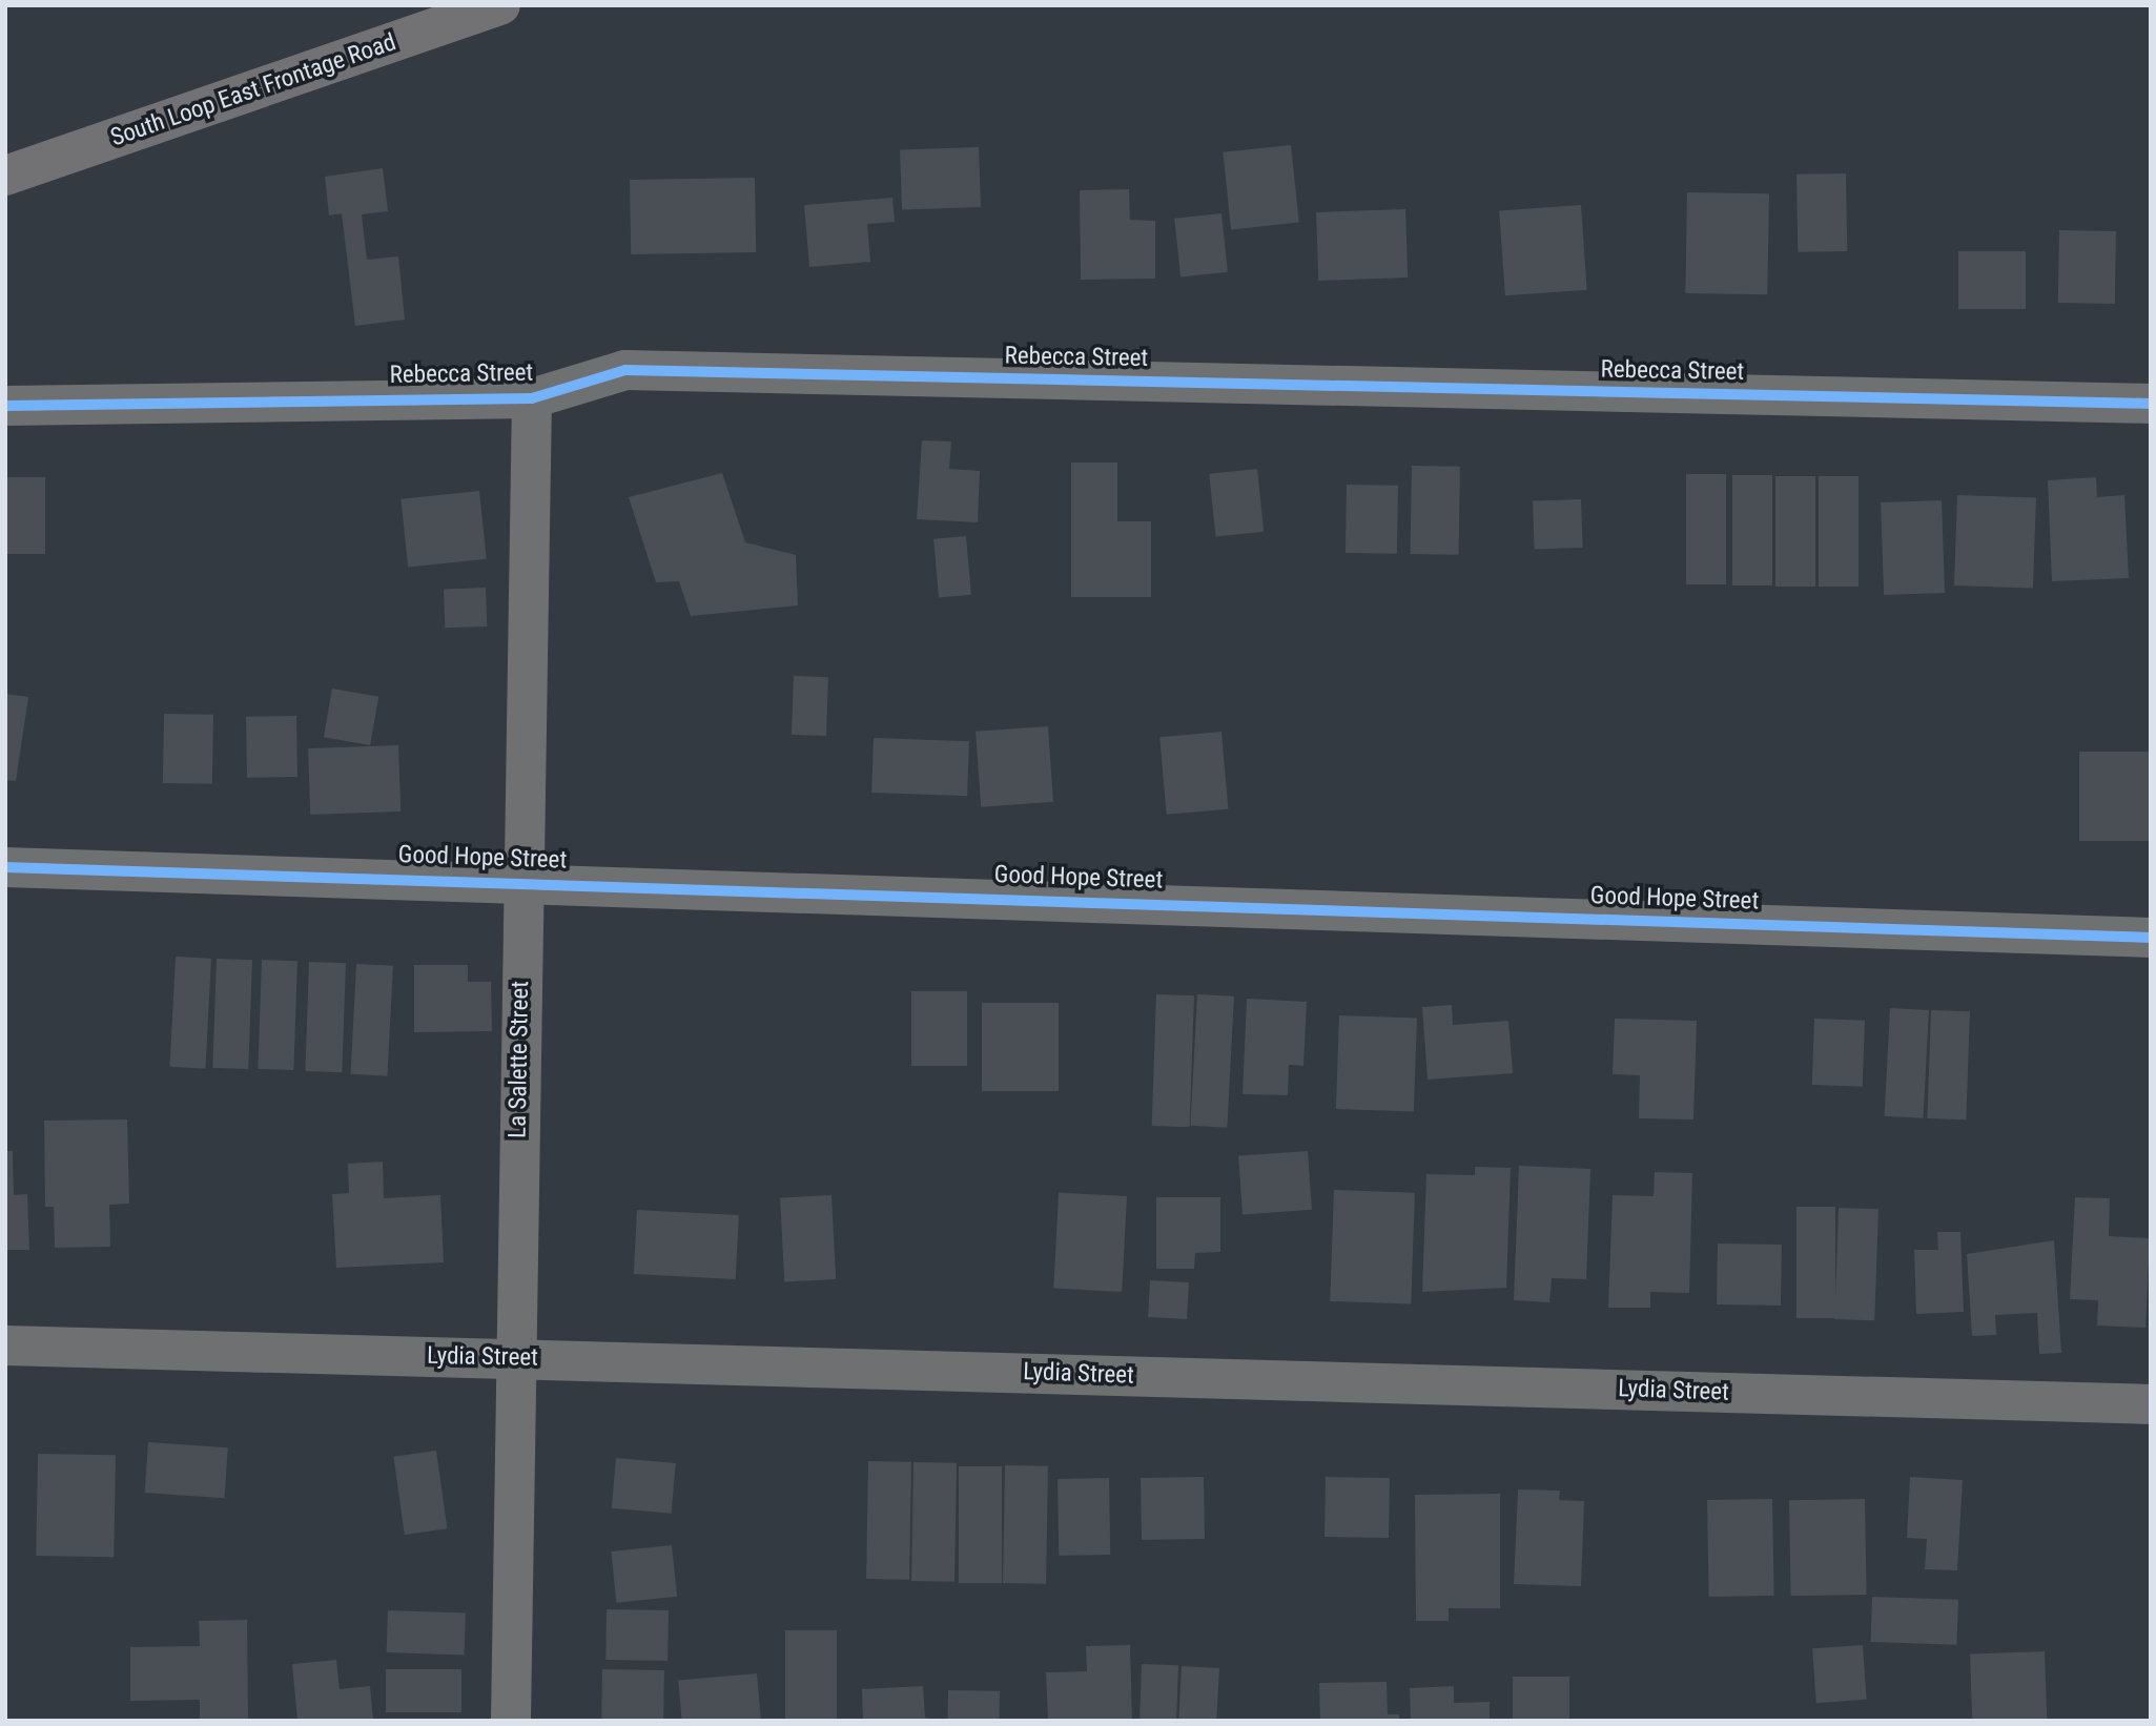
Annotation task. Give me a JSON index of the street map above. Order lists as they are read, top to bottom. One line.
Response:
{"streets":{"main road":["South Loop East Frontage Road"],"street":["Rebecca Street","Good Hope Street","La Salette Street","Lydia Street"]},"crossings":[["Rebecca Street","La Salette Street"],["Good Hope Street","La Salette Street"],["La Salette Street","Lydia Street"]]}
